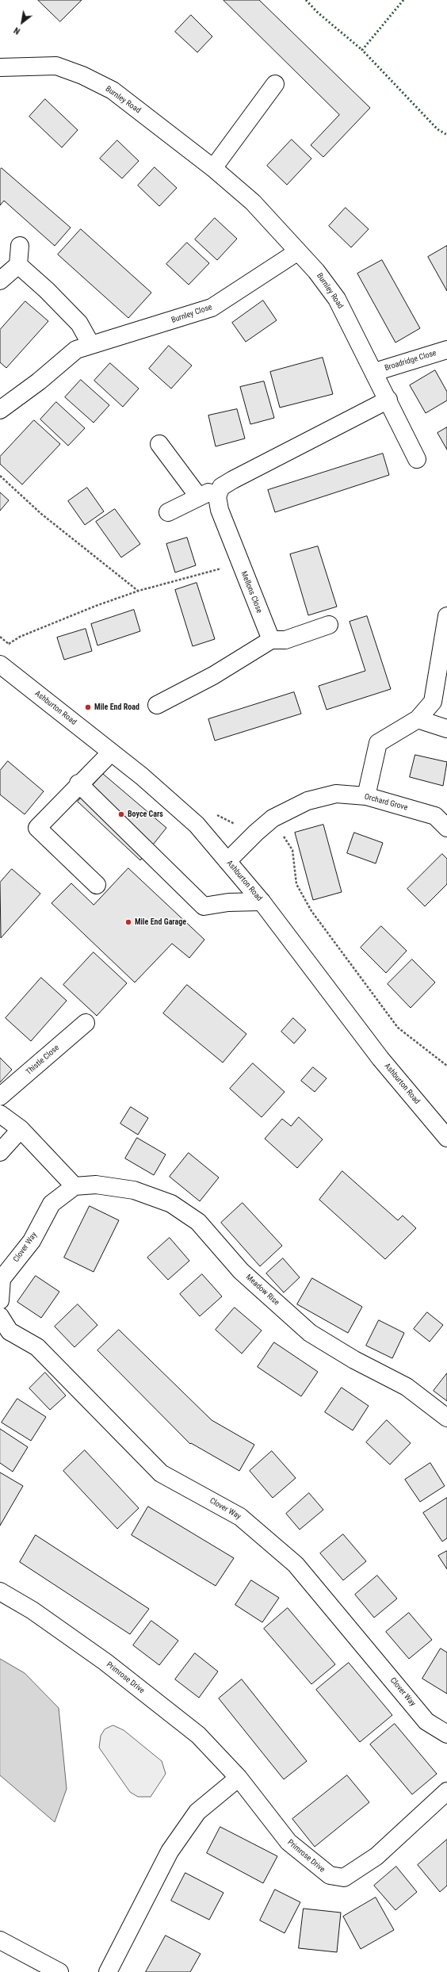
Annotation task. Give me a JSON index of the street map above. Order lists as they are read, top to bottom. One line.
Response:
{"streets":{"street":["Burnley Road","Burnley Close","Broadridge Close","Mellons Close","Ashburton Road","Orchard Grove","Thistle Close","Clover Way","Meadow Rise","Primrose Drive"]},"crossings":[["Burnley Road","Burnley Close"],["Burnley Road","Broadridge Close"],["Ashburton Road","Orchard Grove"],["Clover Way","Meadow Rise"]],"places":["Mile End Road","Boyce Cars","Mile End Garage"],"north":"bottom left"}
